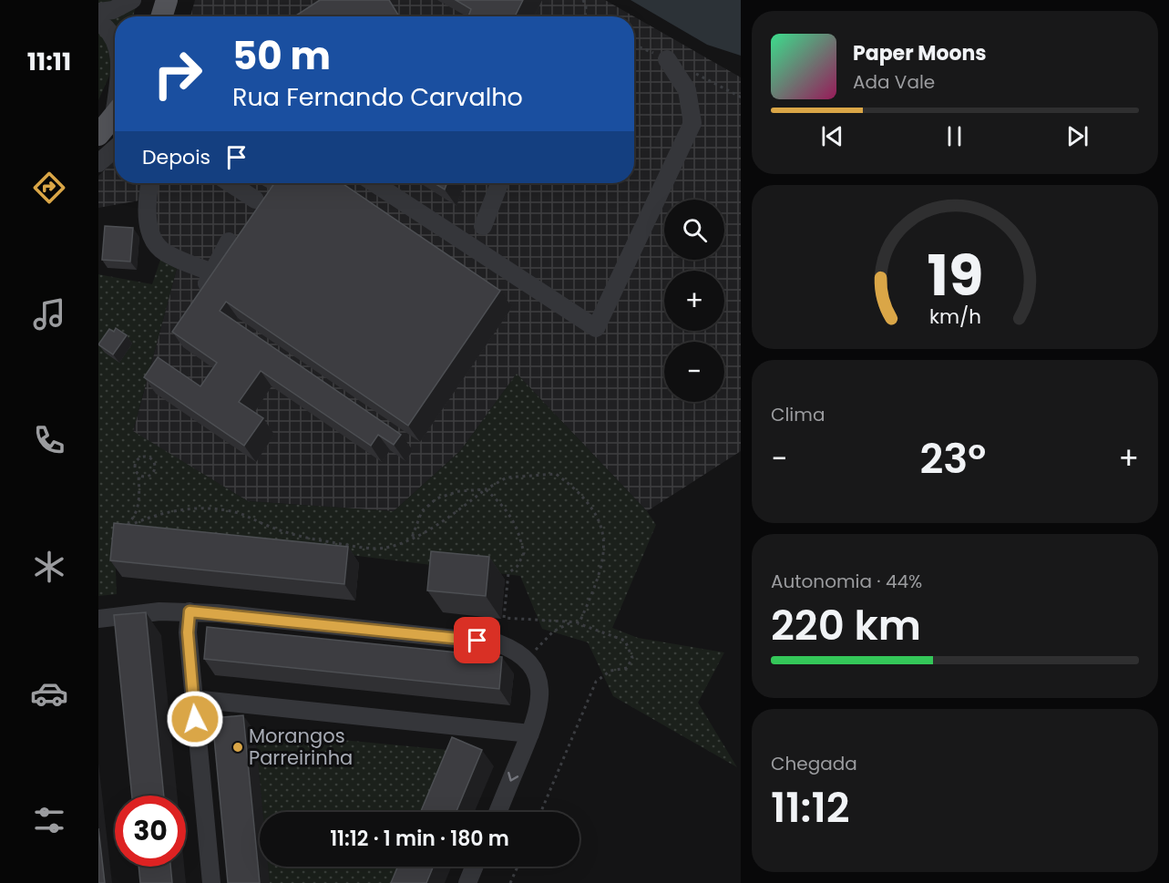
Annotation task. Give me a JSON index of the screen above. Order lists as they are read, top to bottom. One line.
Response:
{"places":["Morangos Parreirinha"],"page":{"tabs":"11:11","turn":["50 m","Rua Fernando Carvalho"],"song":["Paper Moons","Ada Vale"],"then":"Depois","map_buttons":["+","−"],"tile":["Clima",["Autonomia · 44%","220 km"],["Chegada","11:12"]],"heat":["−","23°","+"],"limit":"30","trip":"11:12 · 1 min · 180 m","gauge":["19","km/h"]}}
